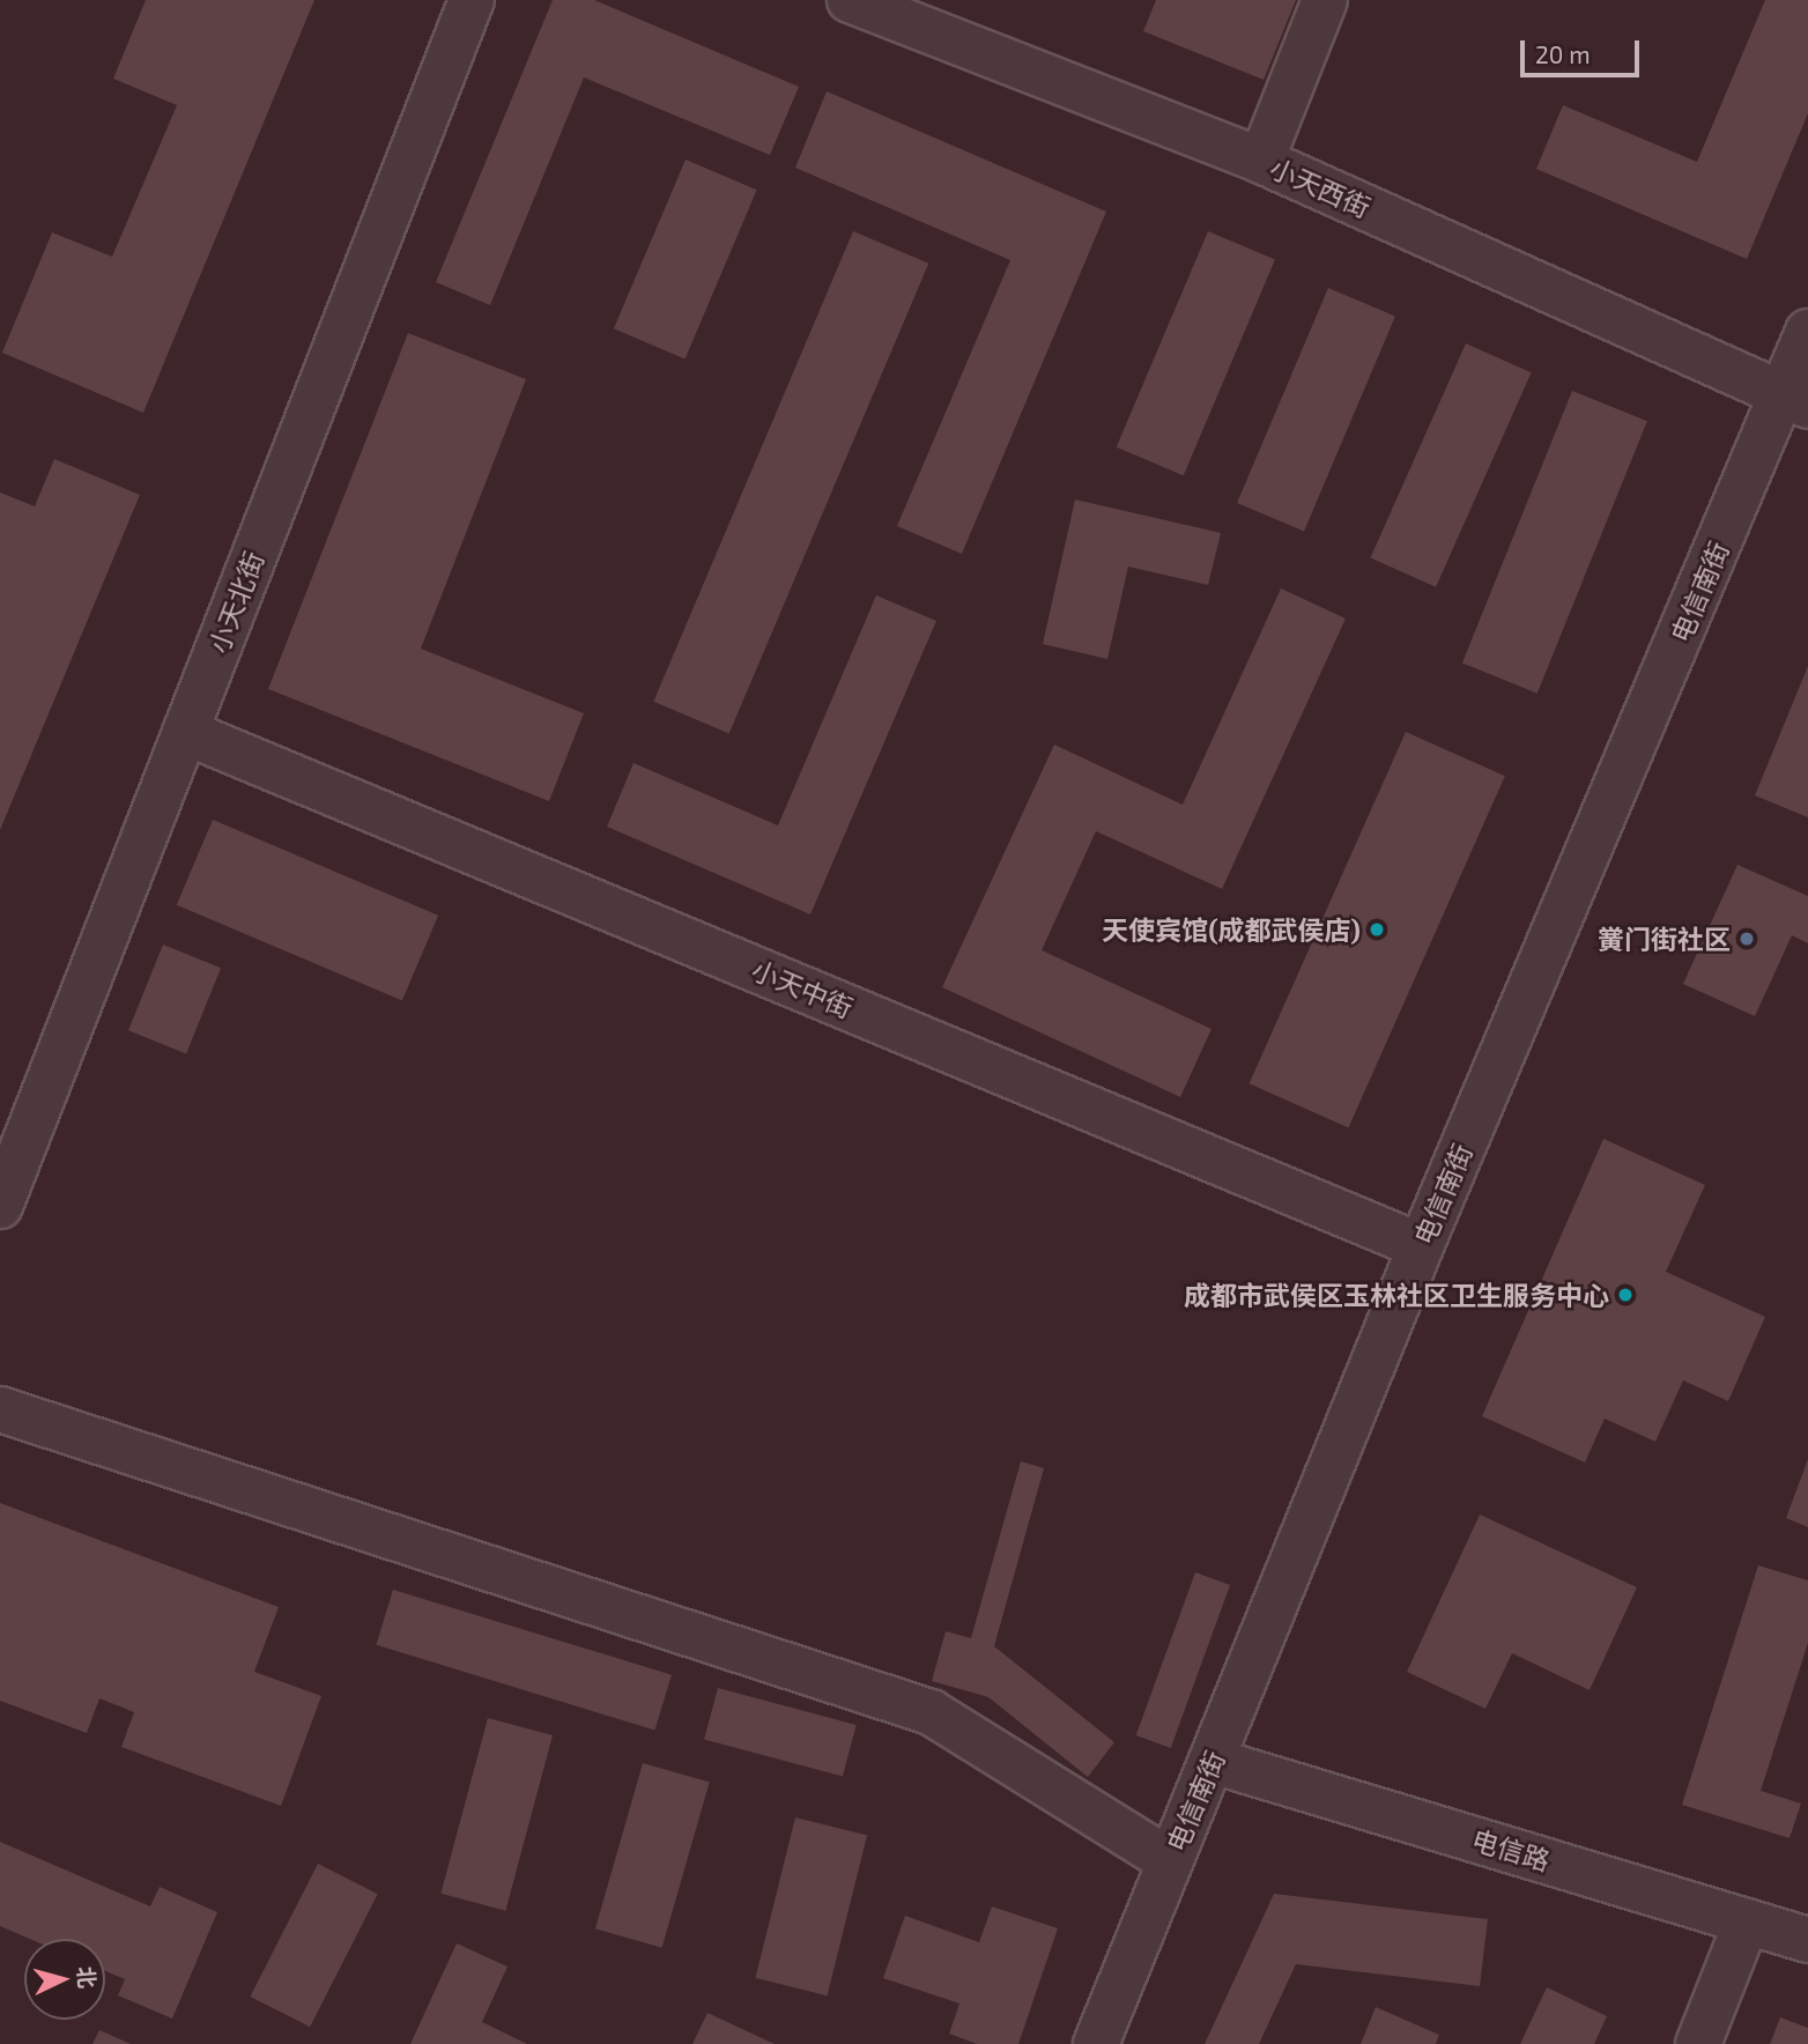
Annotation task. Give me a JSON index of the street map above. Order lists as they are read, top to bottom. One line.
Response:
{"streets":{"street":["小天西街","电信南街","小天北街","小天中街","电信路"]},"crossings":[["小天西街","电信南街"],["电信南街","小天中街"],["电信南街","电信路"],["小天北街","小天中街"]],"places":["天使宾馆(成都武侯店)","黉门街社区","成都市武侯区玉林社区卫生服务中心"],"scale_bar":"20 m","north":"right"}
